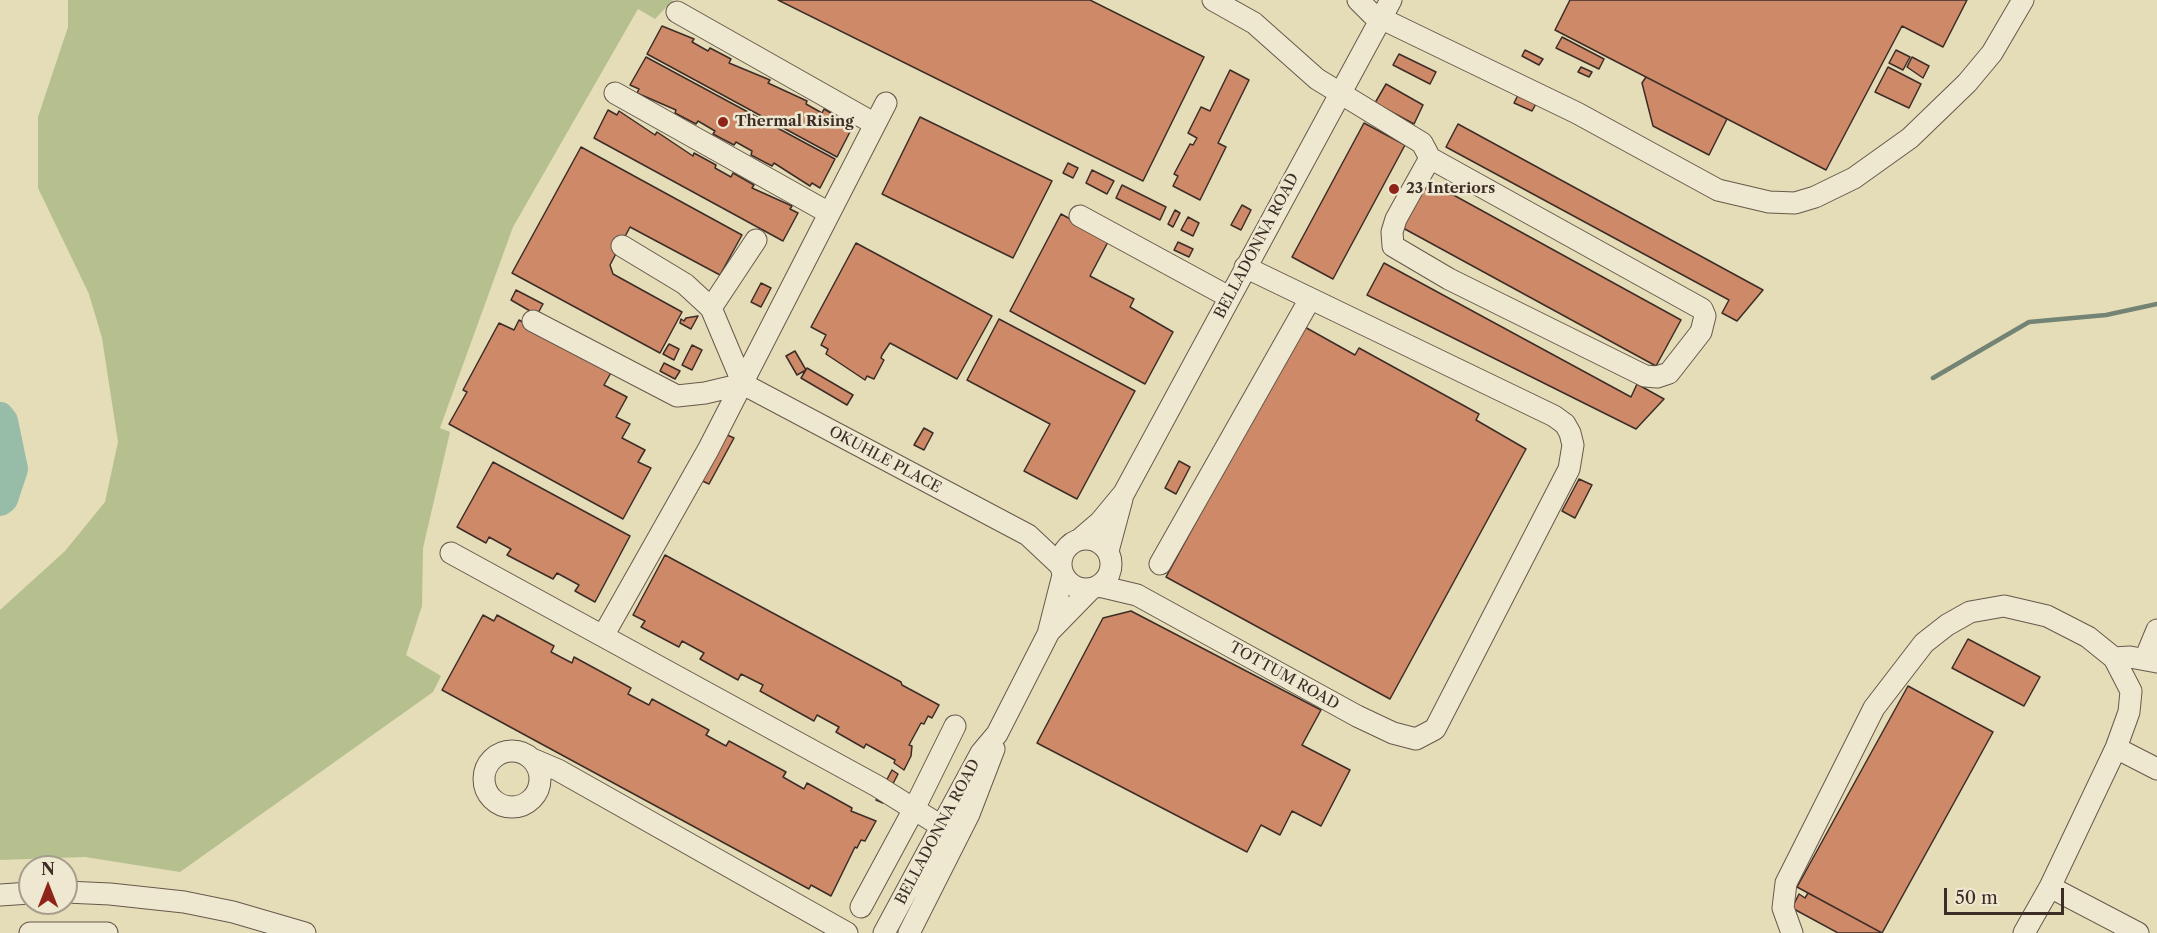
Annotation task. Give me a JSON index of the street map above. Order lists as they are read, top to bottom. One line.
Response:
{"streets":{"street":["BELLADONNA ROAD","OKUHLE PLACE","TOTTUM ROAD"]},"crossings":[["BELLADONNA ROAD","OKUHLE PLACE"],["BELLADONNA ROAD","TOTTUM ROAD"],["OKUHLE PLACE","TOTTUM ROAD"]],"places":["Thermal Rising","23 Interiors"],"scale_bar":"50 m","north":"top"}
